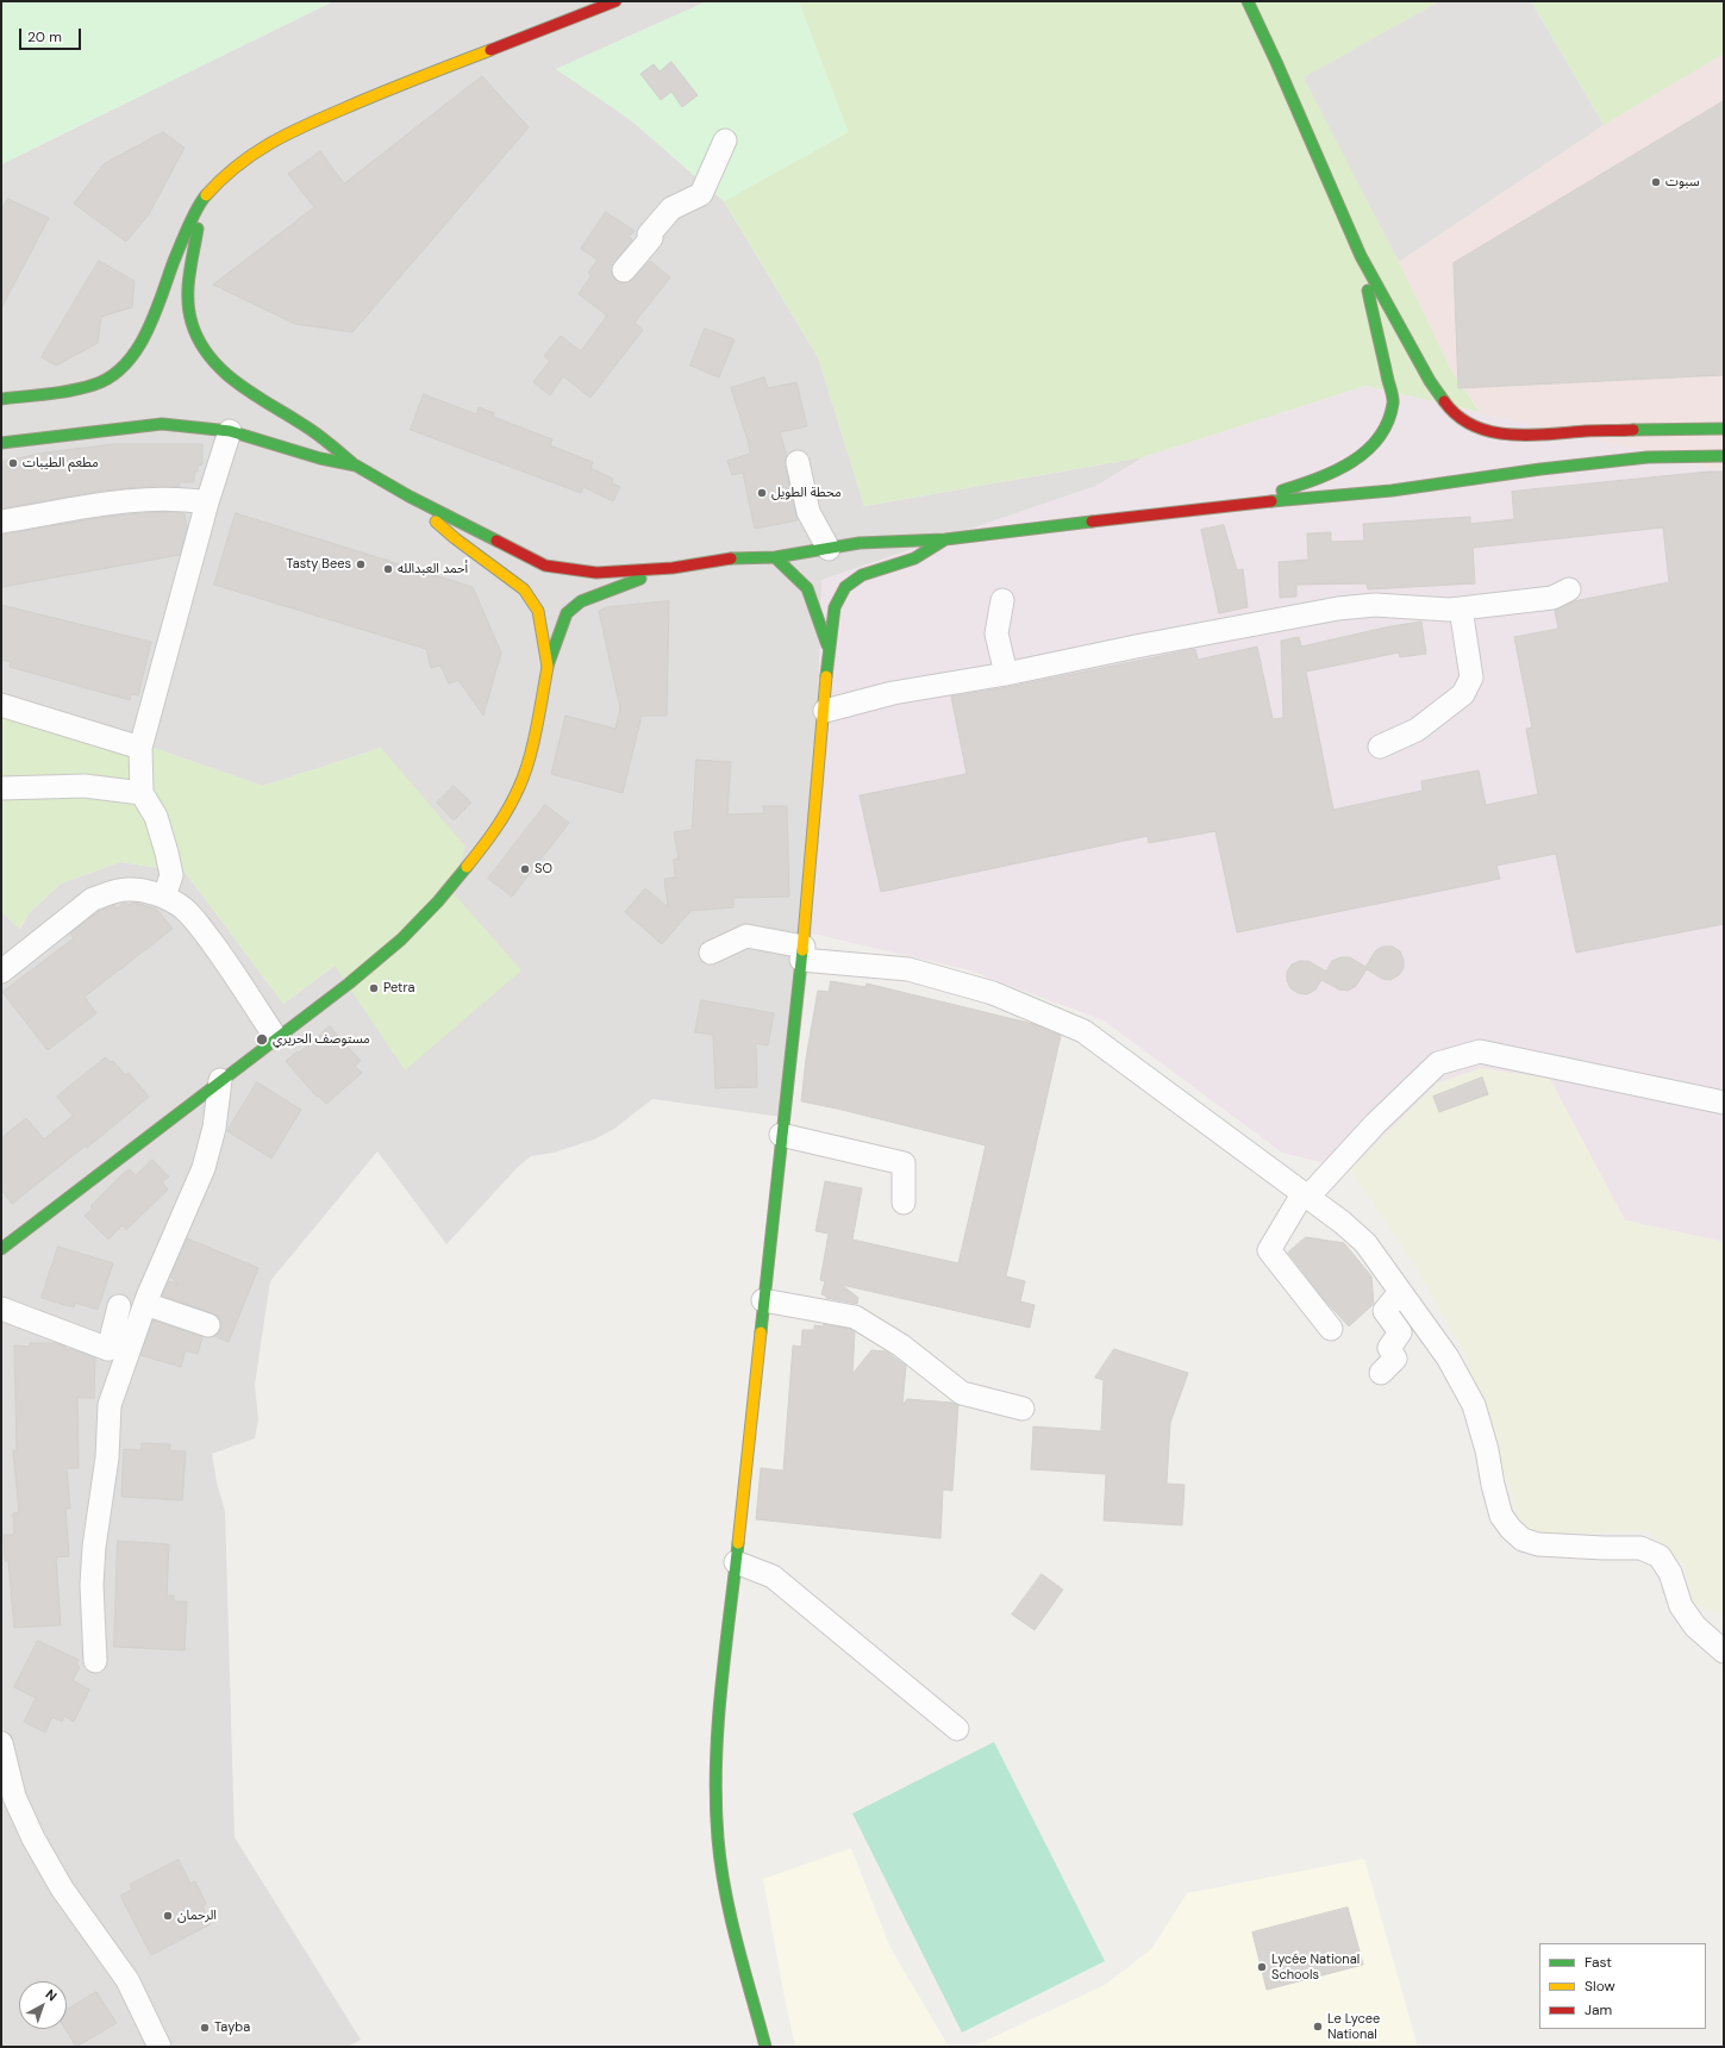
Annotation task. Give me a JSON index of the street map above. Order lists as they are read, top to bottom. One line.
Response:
{"places":["سبوت","مطعم الطيبات","محطة الطويل","Tasty Bees","أحمد العبدالله","SO","Petra","مستوصف الحريري","الرحمان","Lycée National Schools","Le Lycee National","Tayba"],"legend":["Fast","Slow","Jam"],"scale_bar":"20 m","north":"top right"}
